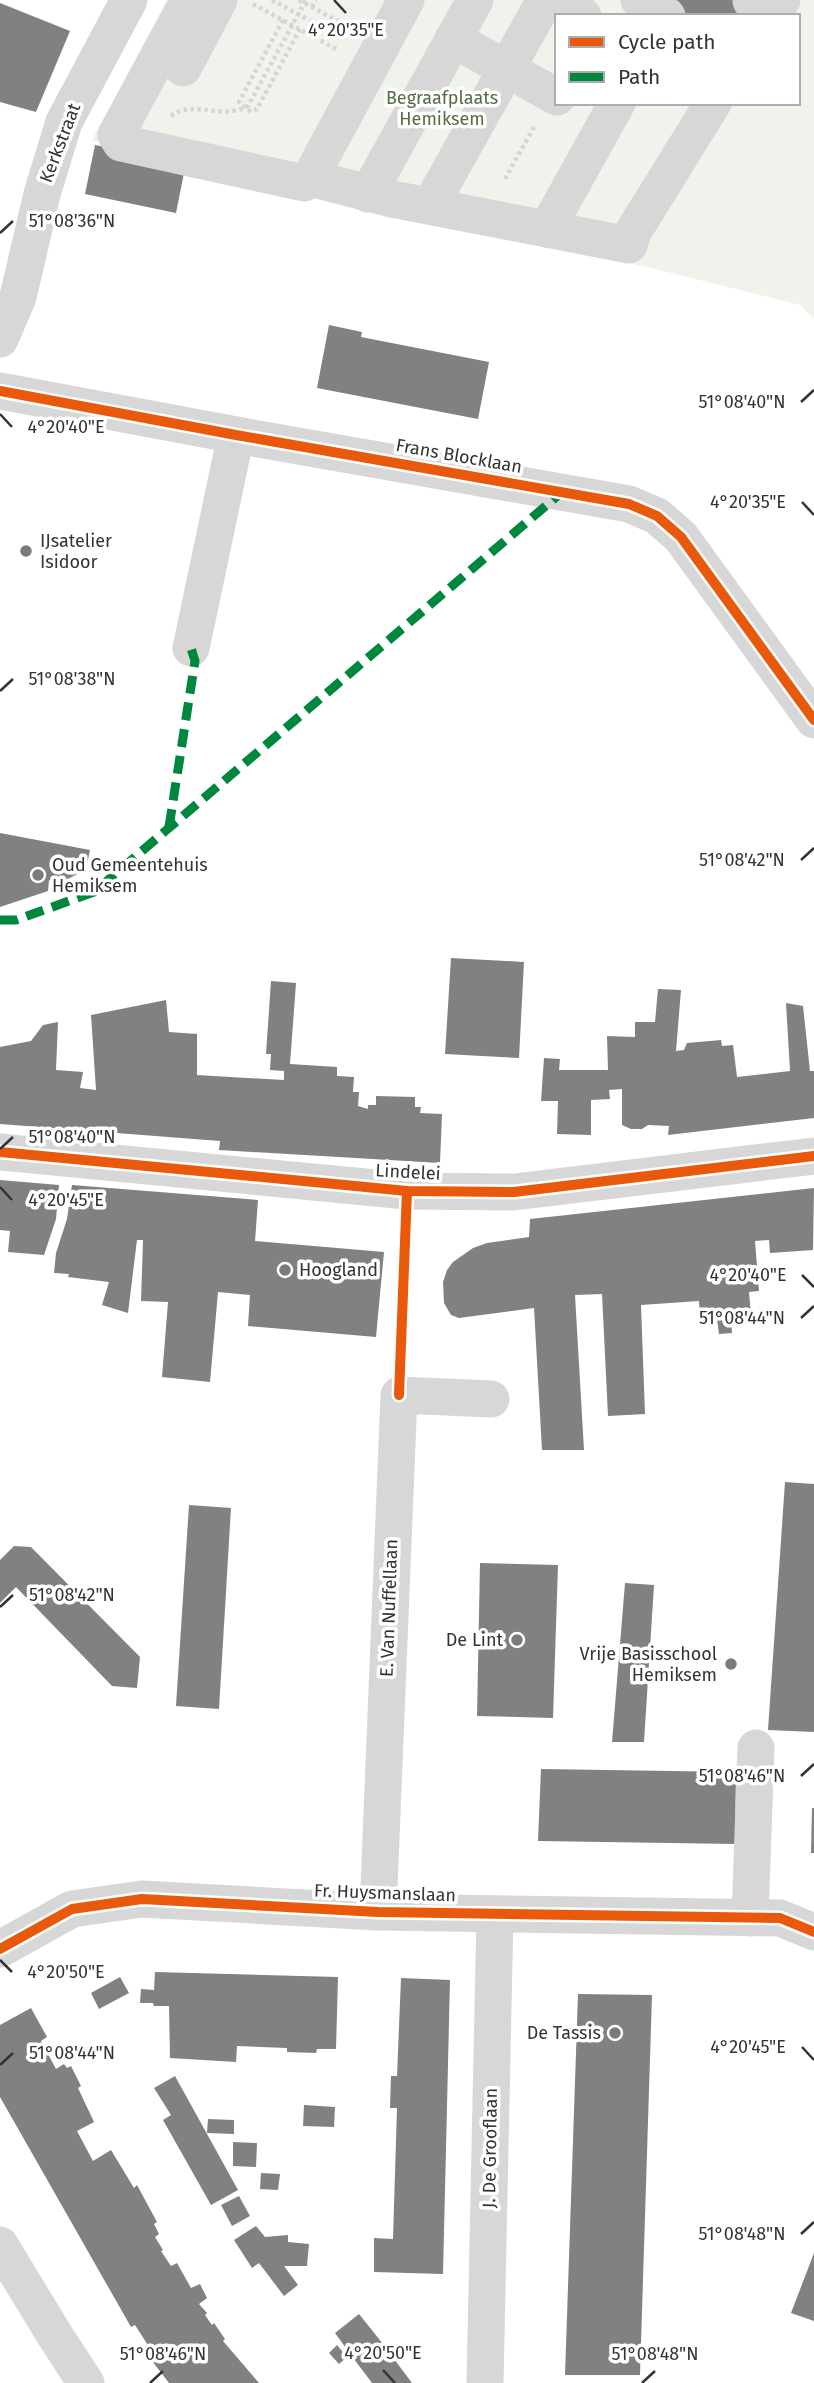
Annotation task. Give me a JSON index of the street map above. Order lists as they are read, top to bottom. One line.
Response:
{"streets":{"street":["Kerkstraat","Frans Blocklaan","Lindelei","E. Van Nuffellaan","Fr. Huysmanslaan","J. De Grooflaan"]},"crossings":[["E. Van Nuffellaan","Fr. Huysmanslaan"],["Fr. Huysmanslaan","J. De Grooflaan"]],"parks":["Begraafplaats Hemiksem"],"places":["IJsatelier Isidoor","Oud Gemeentehuis Hemiksem","Hoogland","De Lint","Vrije Basisschool Hemiksem","De Tassis"],"legend":["Cycle path","Path"],"coordinates":["4°20'35\"E","51°08'36\"N","51°08'40\"N","4°20'40\"E","51°08'38\"N","51°08'42\"N","4°20'45\"E","51°08'44\"N","51°08'46\"N","4°20'50\"E","51°08'48\"N"]}
